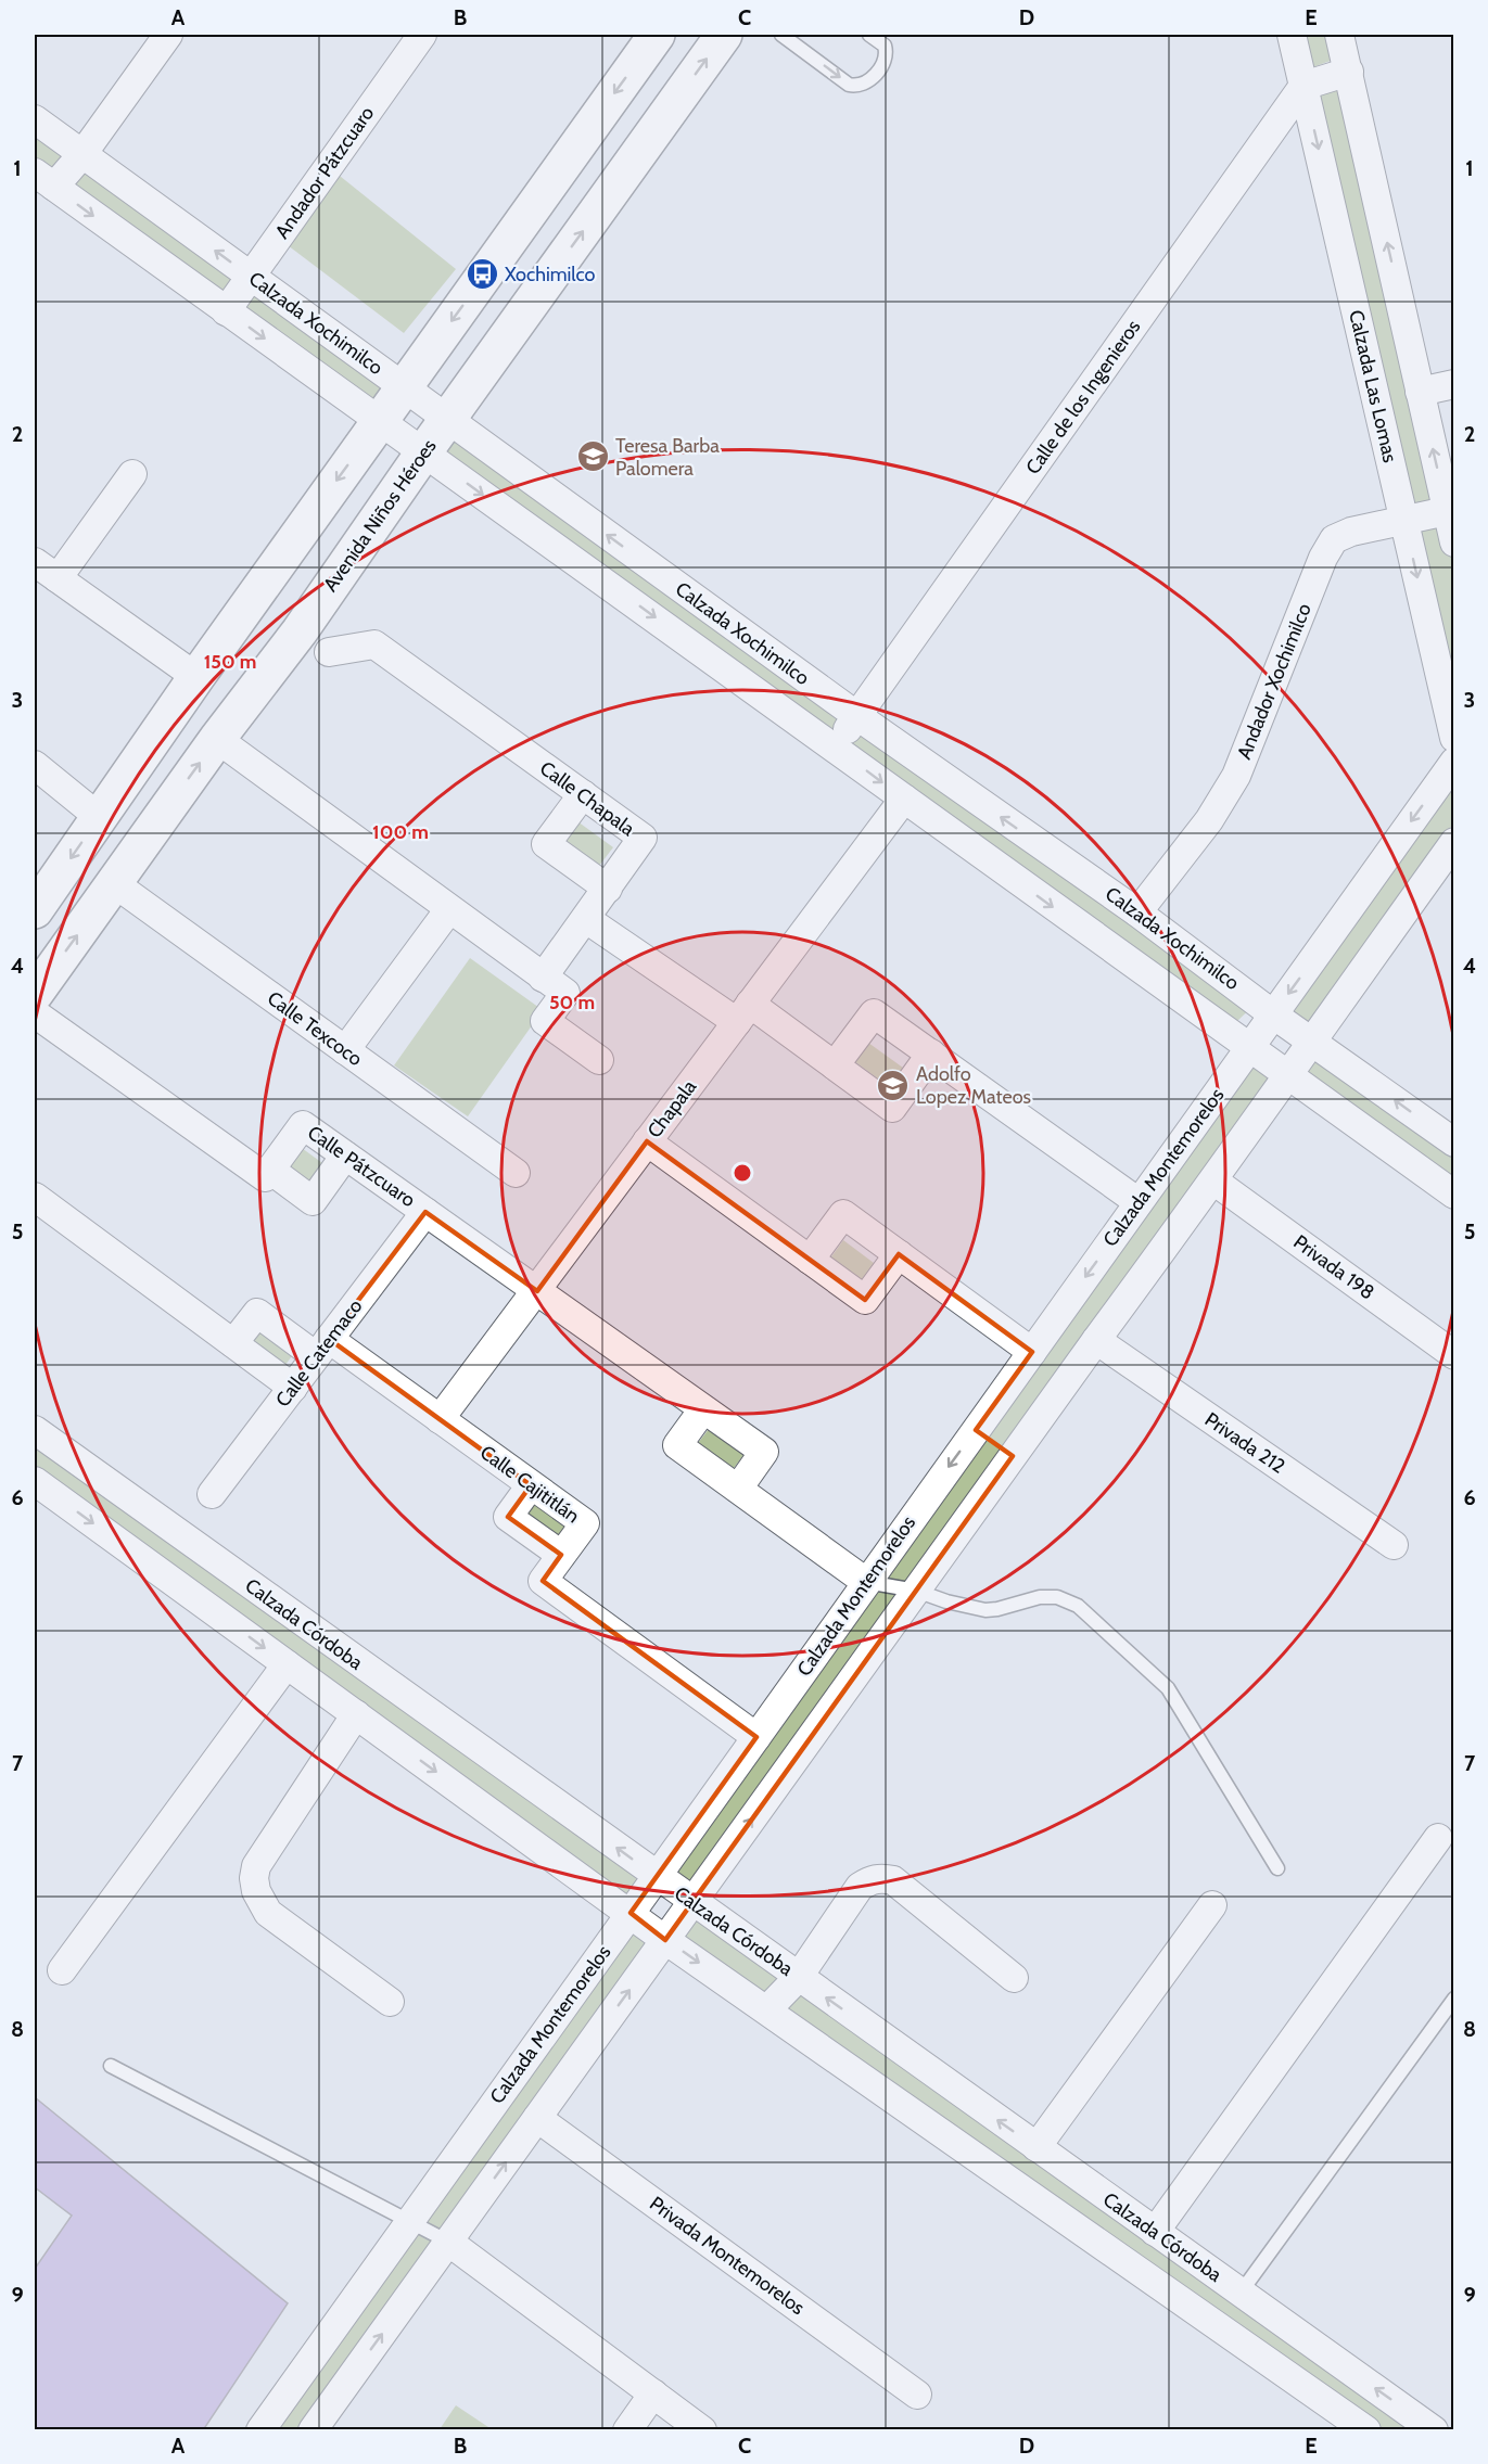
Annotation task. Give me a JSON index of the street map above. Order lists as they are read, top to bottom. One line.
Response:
{"streets":{"main road":["Avenida Niños Héroes"],"street":["Andador Pátzcuaro","Calzada Xochimilco","Calzada Las Lomas","Calle de los Ingenieros","Andador Xochimilco","Calle Chapala","Calle Texcoco","Chapala","Calle Pátzcuaro","Calzada Montemorelos","Privada 198","Calle Catemaco","Privada 212","Calle Cajititlán","Calzada Córdoba","Privada Montemorelos"]},"crossings":[["Andador Pátzcuaro","Calzada Xochimilco"],["Calzada Xochimilco","Calle de los Ingenieros"],["Calzada Xochimilco","Avenida Niños Héroes"],["Calzada Xochimilco","Andador Xochimilco"],["Calzada Xochimilco","Chapala"],["Calzada Xochimilco","Calzada Montemorelos"],["Calzada Las Lomas","Calle de los Ingenieros"],["Calzada Las Lomas","Andador Xochimilco"],["Avenida Niños Héroes","Calle Texcoco"],["Chapala","Calle Pátzcuaro"],["Chapala","Calle Cajititlán"],["Calle Pátzcuaro","Calle Catemaco"],["Calzada Montemorelos","Calle Cajititlán"],["Calzada Montemorelos","Calzada Córdoba"],["Calle Catemaco","Calle Cajititlán"]],"places":{"bus stop":["Xochimilco"],"school or university":["Teresa Barba Palomera","Adolfo Lopez Mateos"]},"grid":{"columns":["A","B","C","D","E"],"rows":["1","2","3","4","5","6","7","8","9"]},"rings":["150 m","100 m","50 m"]}
